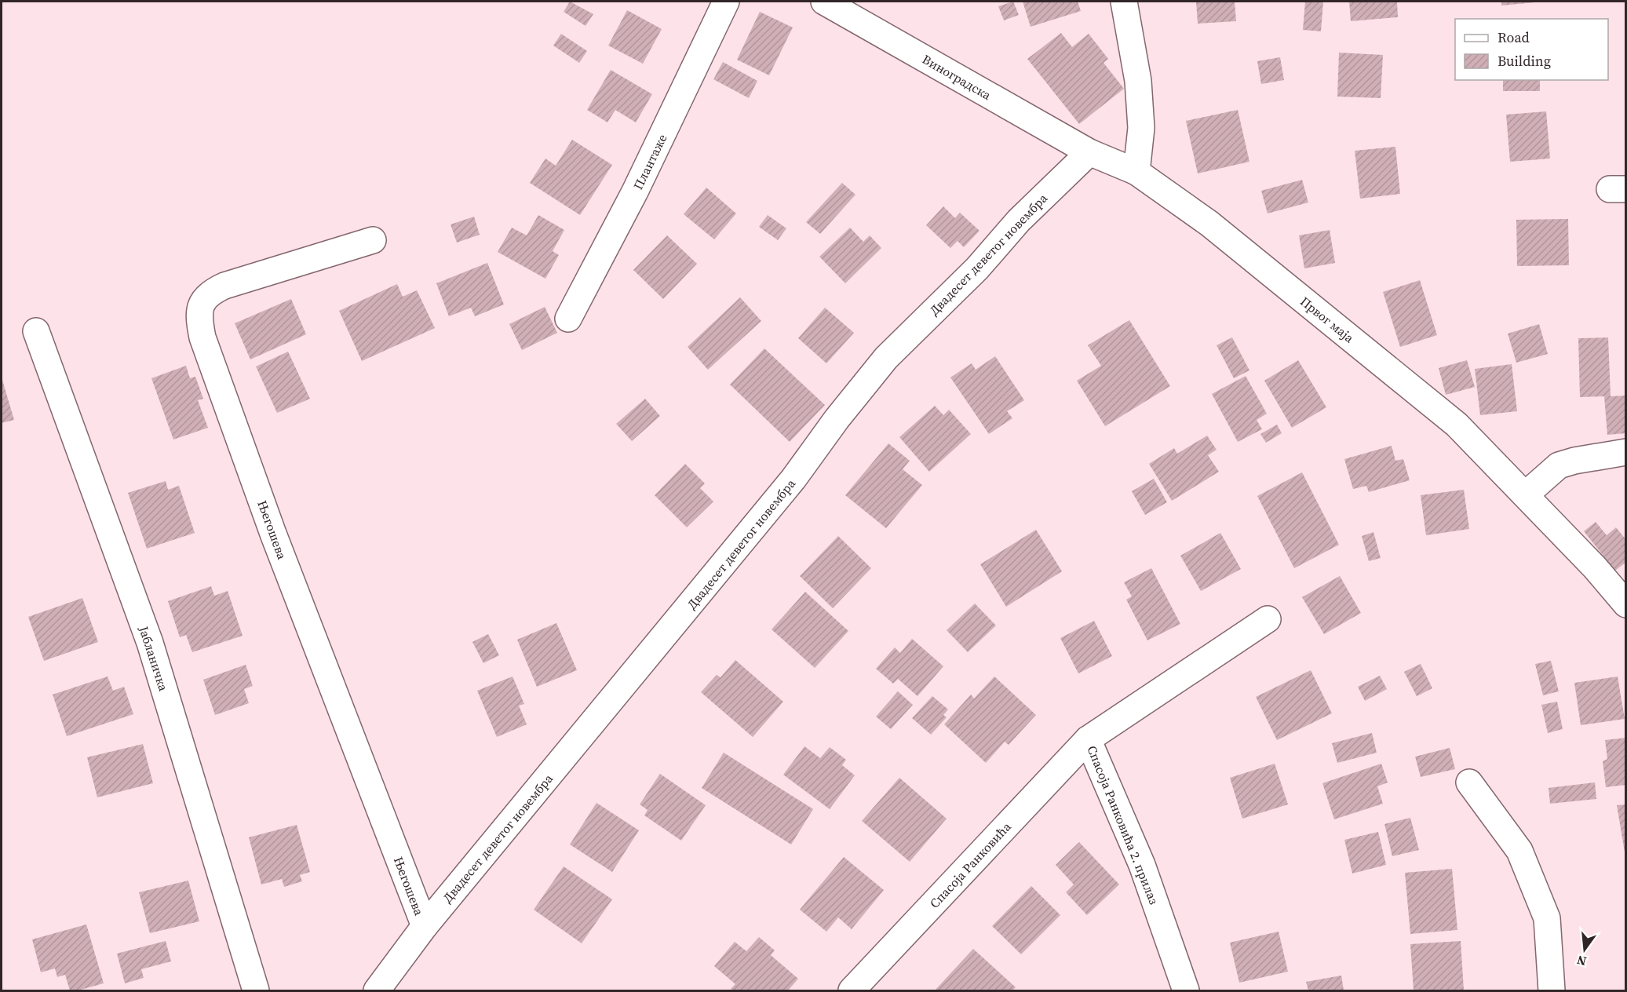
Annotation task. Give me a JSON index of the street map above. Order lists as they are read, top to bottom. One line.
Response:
{"streets":{"street":["Виноградска","Плантаже","Двадесет деветог новембра","Првог маја","Његошева","Јабланичка","Спасоја Ранковића 2. прилаз","Спасоја Ранковића"]},"crossings":[["Виноградска","Двадесет деветог новембра"],["Двадесет деветог новембра","Његошева"],["Спасоја Ранковића 2. прилаз","Спасоја Ранковића"]],"legend":["Road","Building"],"north":"bottom"}
